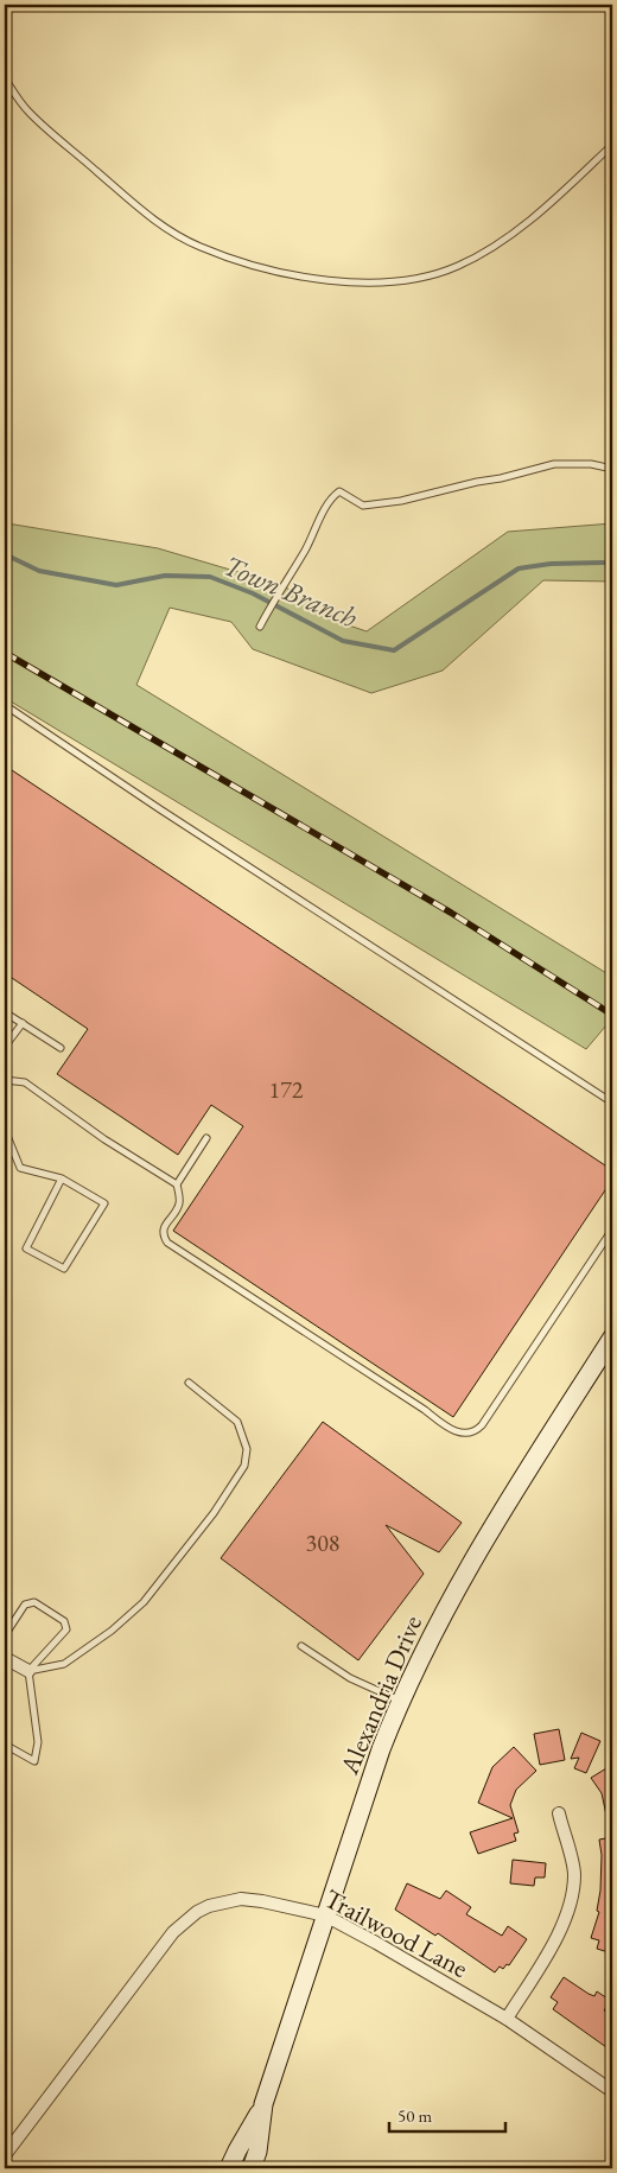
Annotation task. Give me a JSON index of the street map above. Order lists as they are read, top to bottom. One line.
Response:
{"streets":{"street":["Alexandria Drive","Trailwood Lane"]},"crossings":[["Alexandria Drive","Trailwood Lane"]],"water":["Town Branch"],"house_numbers":["172","308"],"scale_bar":"50 m"}
